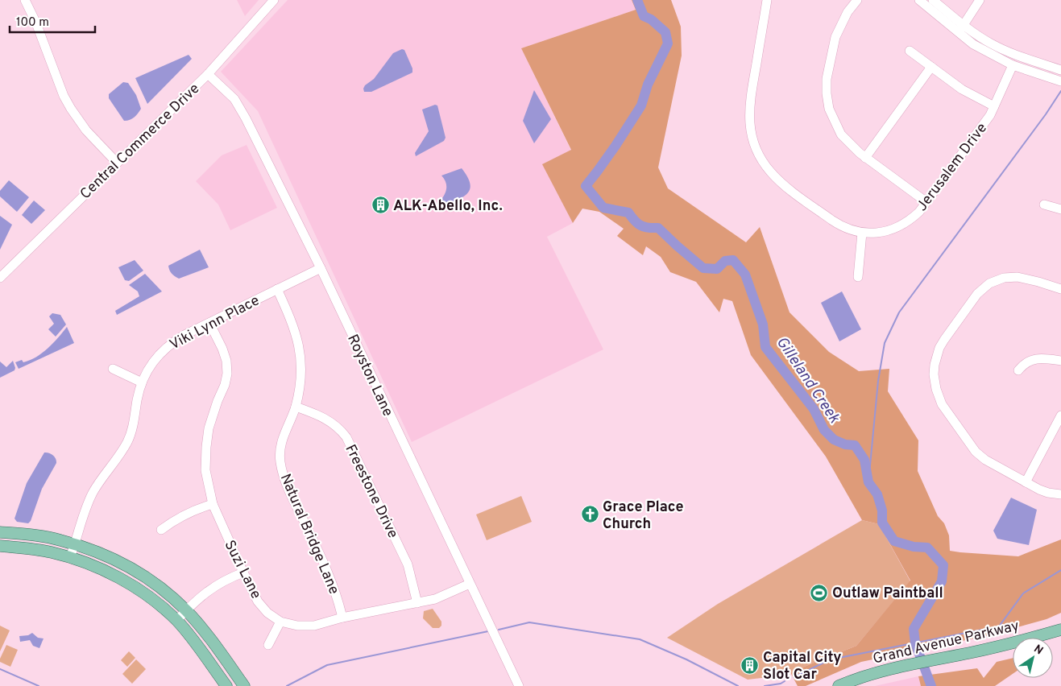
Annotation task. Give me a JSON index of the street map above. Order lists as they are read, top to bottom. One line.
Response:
{"streets":{"main road":["Grand Avenue Parkway"],"street":["Central Commerce Drive","Jerusalem Drive","Viki Lynn Place","Royston Lane","Freestone Drive","Natural Bridge Lane","Suzi Lane"]},"crossings":[["Central Commerce Drive","Royston Lane"],["Viki Lynn Place","Royston Lane"],["Viki Lynn Place","Natural Bridge Lane"],["Viki Lynn Place","Suzi Lane"],["Royston Lane","Suzi Lane"],["Freestone Drive","Natural Bridge Lane"],["Freestone Drive","Suzi Lane"],["Natural Bridge Lane","Suzi Lane"]],"water":["Gilleland Creek"],"places":{"building":["ALK-Abello, Inc.","Capital City Slot Car"],"church":["Grace Place Church"],"sports":["Outlaw Paintball"]},"scale_bar":"100 m","north":"top right"}
